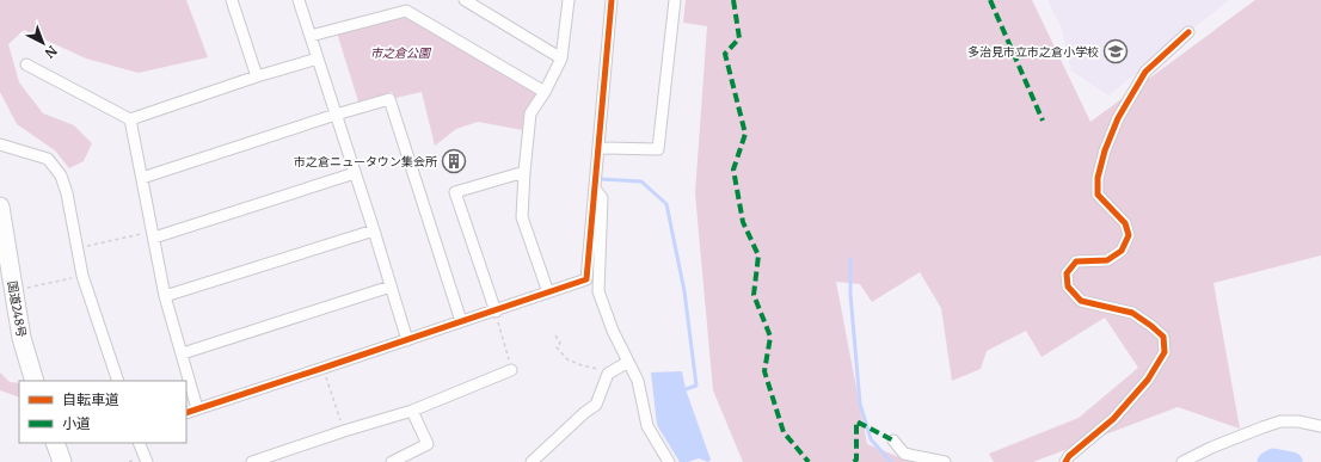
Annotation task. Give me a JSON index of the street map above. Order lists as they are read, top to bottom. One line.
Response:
{"streets":{"highway":["国道248号"]},"parks":["市之倉公園"],"places":{"school or university":["多治見市立市之倉小学校"],"building":["市之倉ニュータウン集会所"]},"legend":["自転車道","小道"],"north":"bottom right"}
